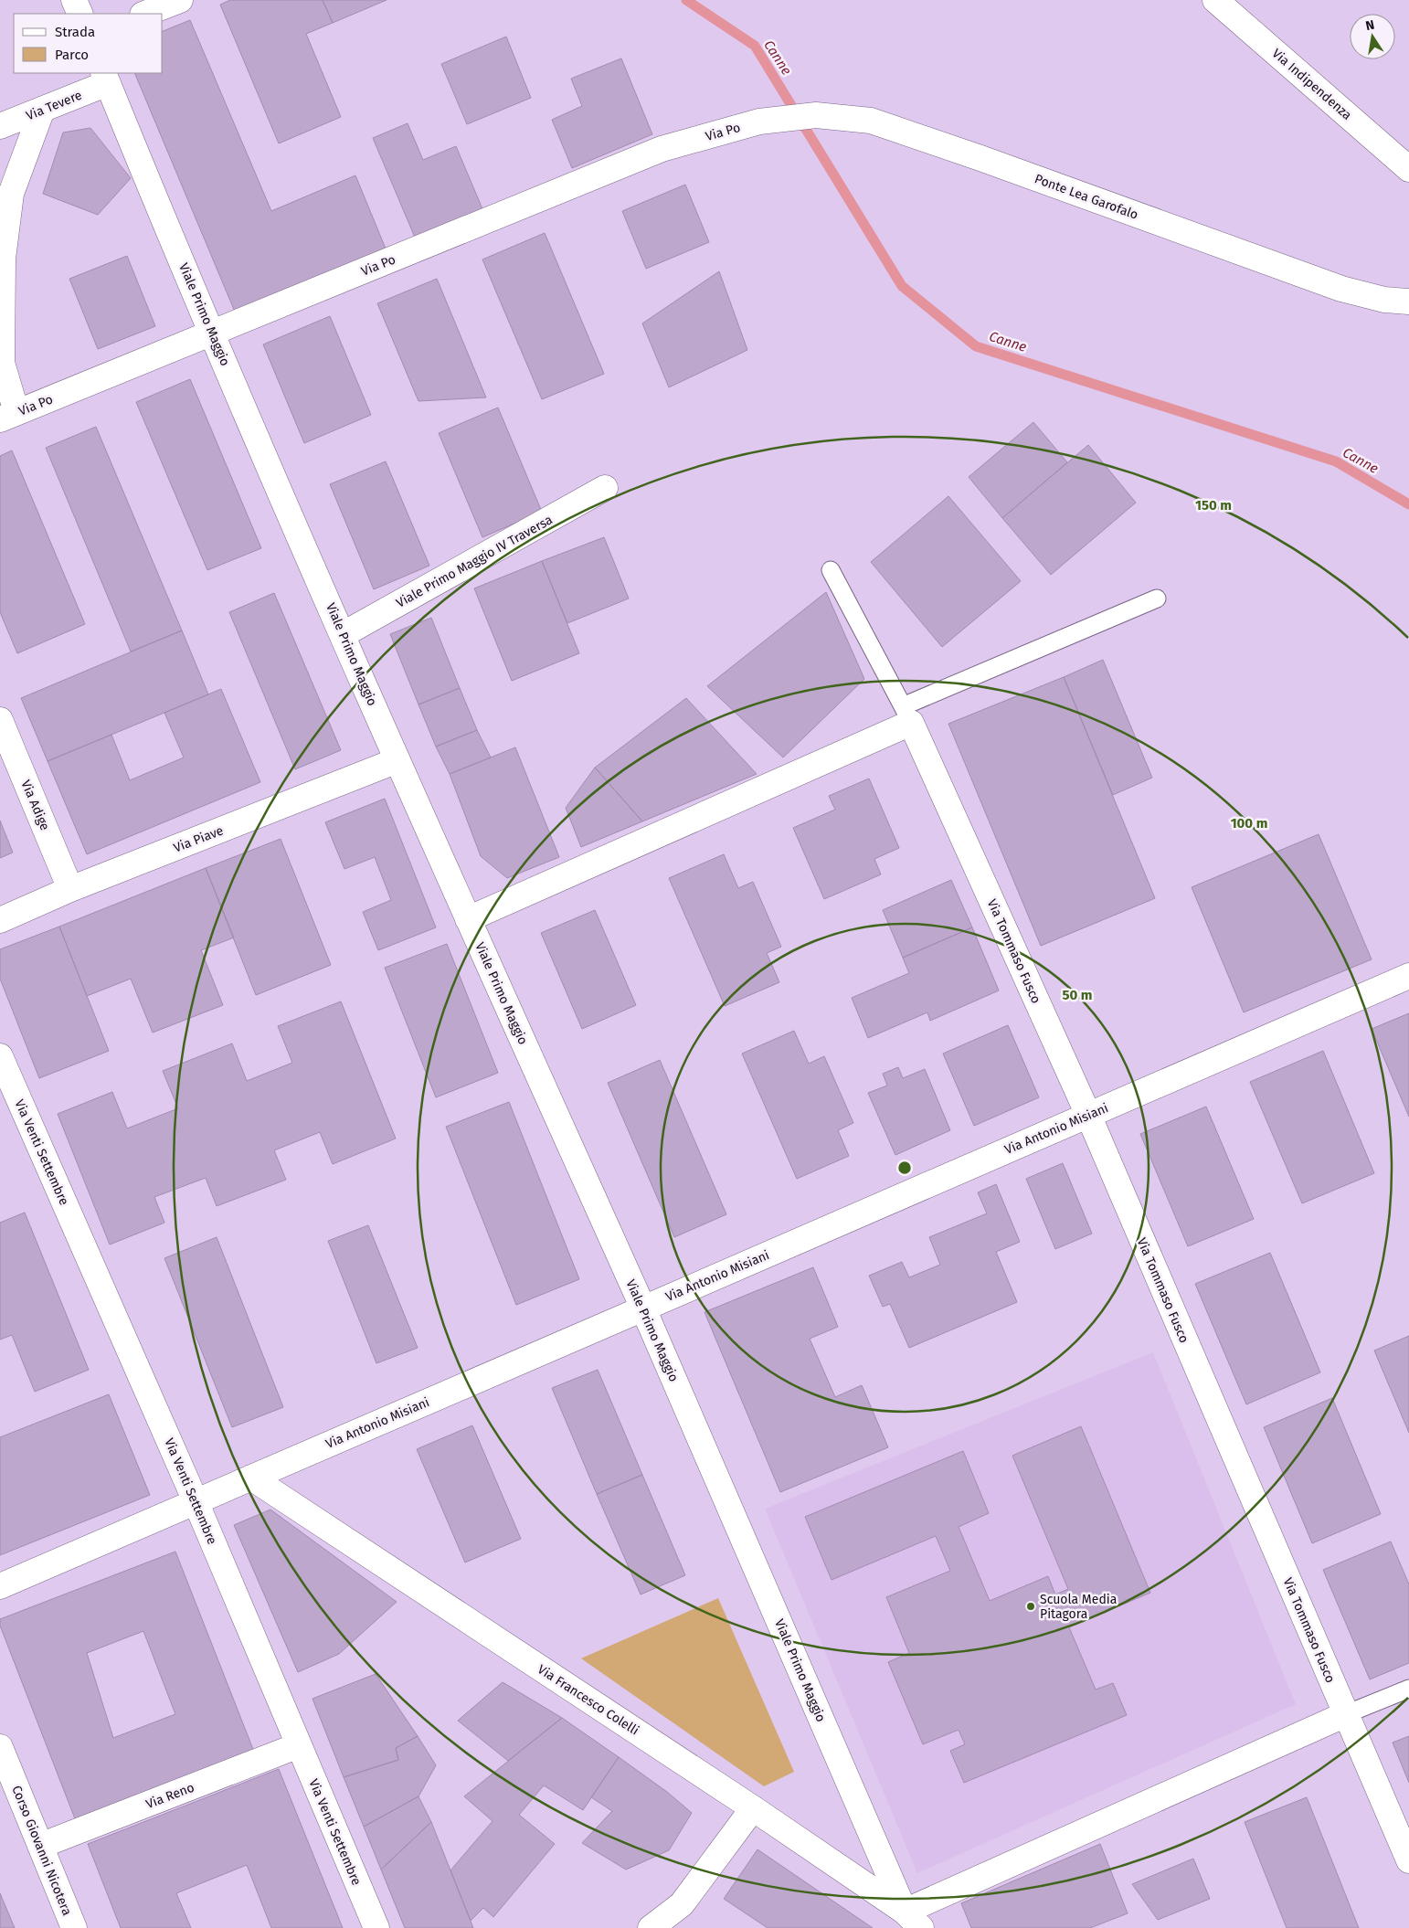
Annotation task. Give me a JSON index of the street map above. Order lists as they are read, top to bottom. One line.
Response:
{"streets":{"street":["Via Indipendenza","Via Tevere","Via Po","Ponte Lea Garofalo","Viale Primo Maggio","Viale Primo Maggio IV Traversa","Via Adige","Via Piave","Via Tommaso Fusco","Via Antonio Misiani","Via Venti Settembre","Via Francesco Colelli","Via Reno","Corso Giovanni Nicotera"]},"crossings":[["Via Tevere","Viale Primo Maggio"],["Via Po","Ponte Lea Garofalo"],["Via Po","Viale Primo Maggio"],["Viale Primo Maggio","Viale Primo Maggio IV Traversa"],["Viale Primo Maggio","Via Piave"],["Viale Primo Maggio","Via Antonio Misiani"],["Viale Primo Maggio","Via Francesco Colelli"],["Via Adige","Via Piave"],["Via Tommaso Fusco","Via Antonio Misiani"],["Via Antonio Misiani","Via Venti Settembre"],["Via Antonio Misiani","Via Francesco Colelli"],["Via Venti Settembre","Via Reno"],["Via Reno","Corso Giovanni Nicotera"]],"water":["Canne"],"places":["Scuola Media Pitagora"],"legend":["Strada","Parco"],"north":"top","rings":["150 m","100 m","50 m"]}
